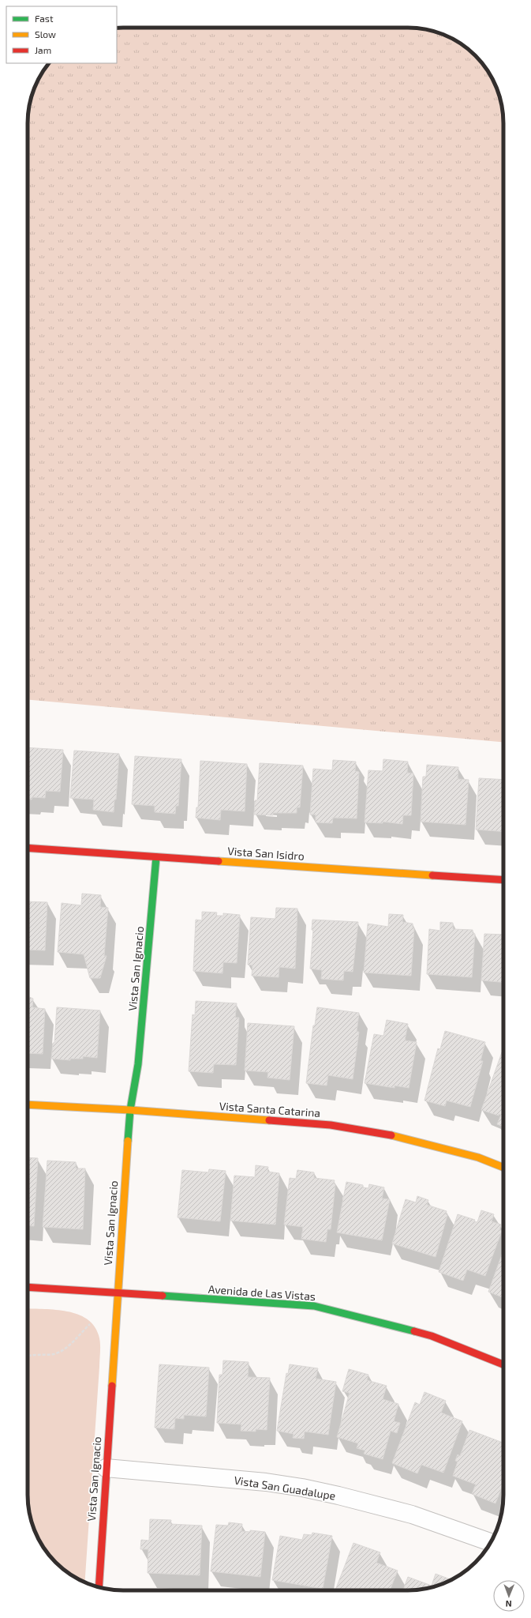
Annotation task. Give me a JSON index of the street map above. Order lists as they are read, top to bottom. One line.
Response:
{"streets":{"street":["Vista San Isidro","Vista San Ignacio","Vista Santa Catarina","Avenida de Las Vistas","Vista San Guadalupe"]},"crossings":[["Vista San Isidro","Vista San Ignacio"],["Vista San Ignacio","Vista Santa Catarina"],["Vista San Ignacio","Avenida de Las Vistas"],["Vista San Ignacio","Vista San Guadalupe"]],"legend":["Fast","Slow","Jam"],"north":"bottom"}
